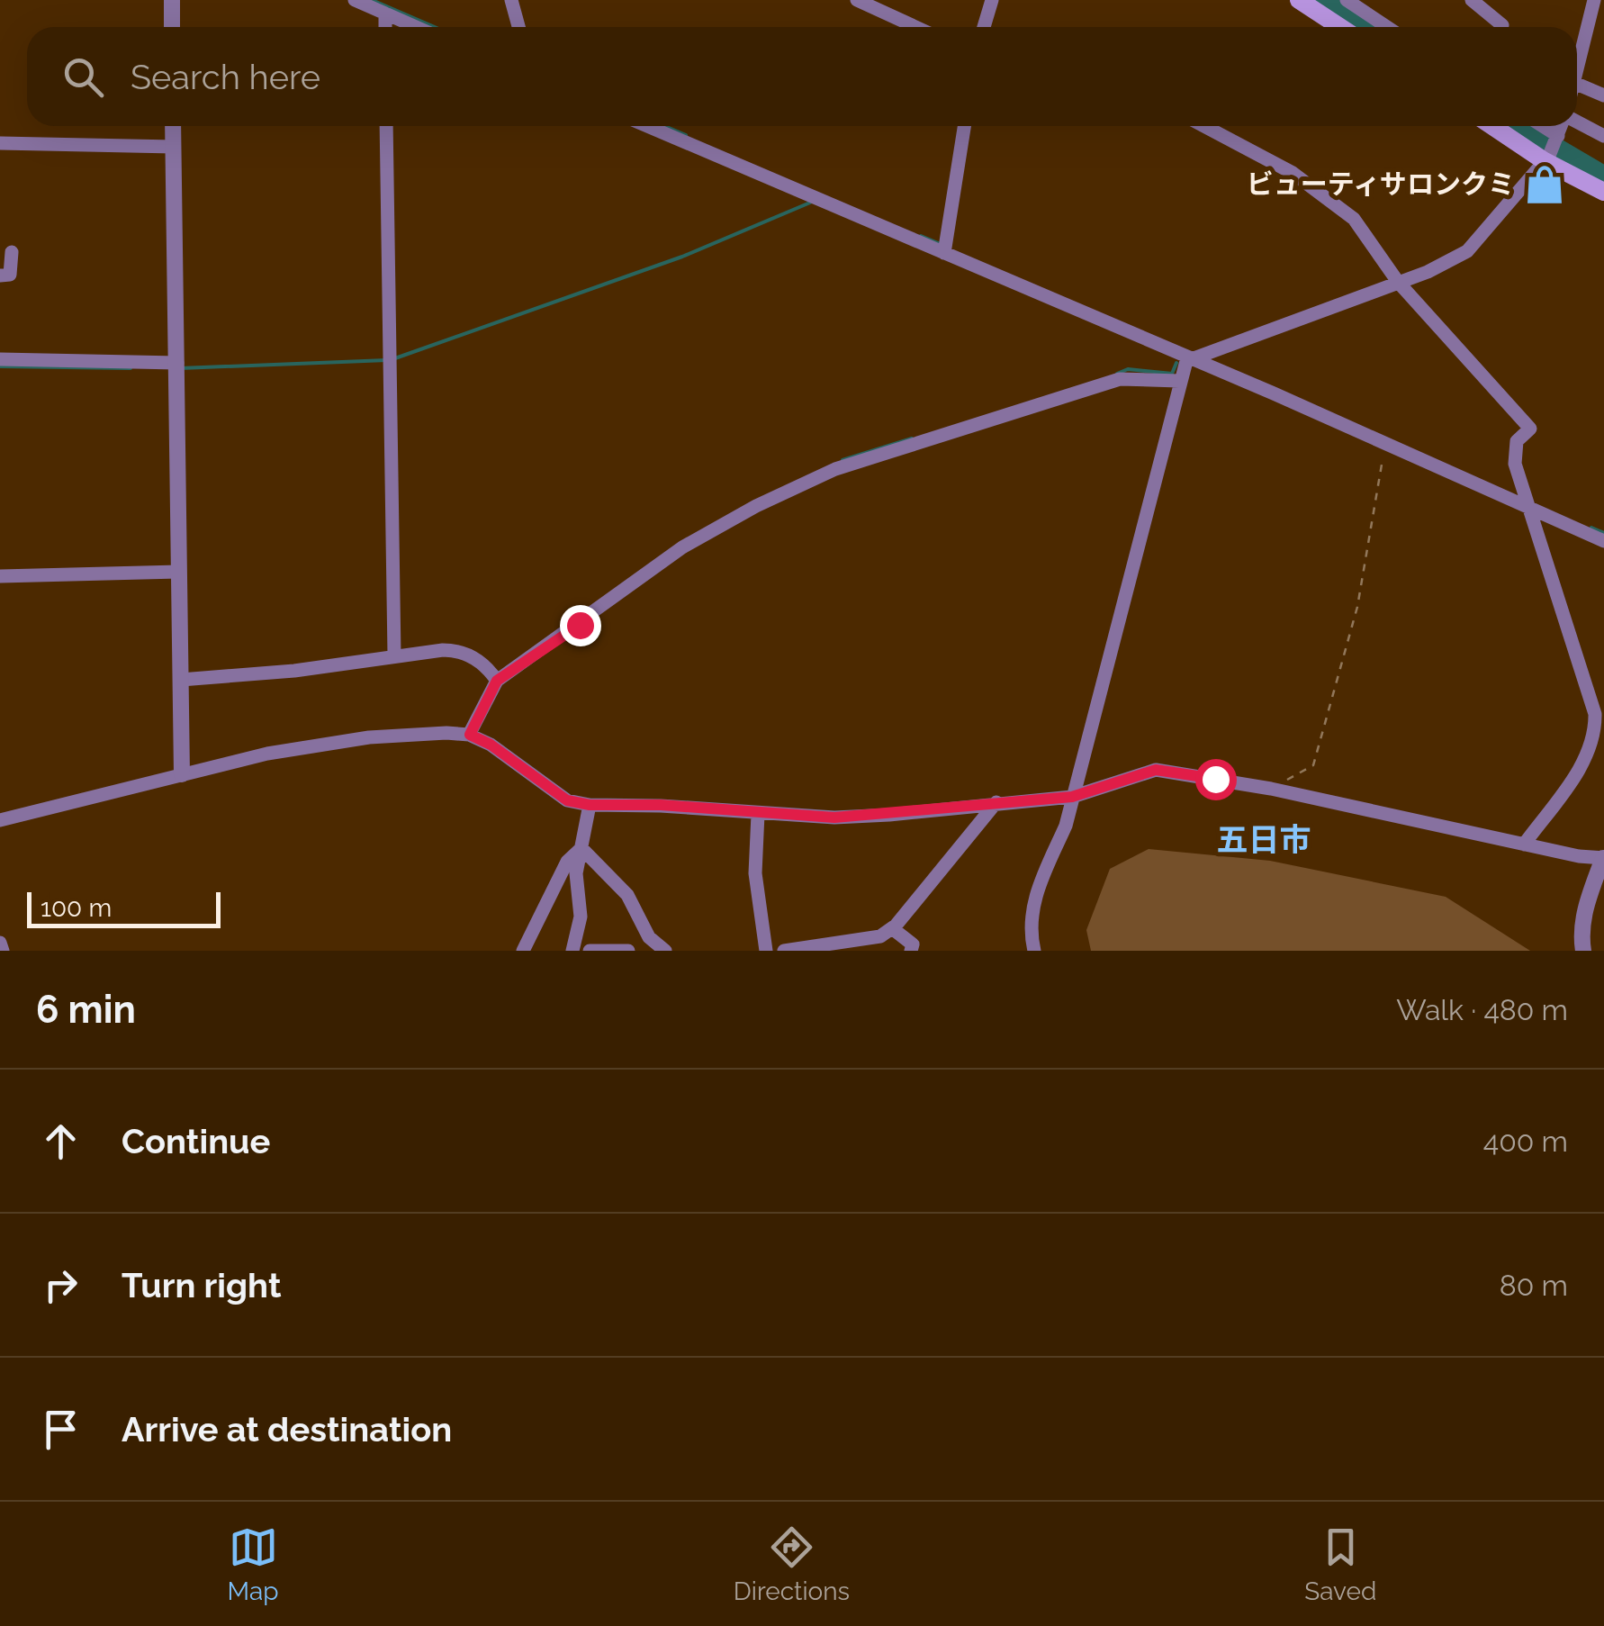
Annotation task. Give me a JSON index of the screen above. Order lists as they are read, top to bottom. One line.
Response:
{"districts":["五日市"],"places":{"shop":["ビューティサロンクミ"]},"scale_bar":"100 m","page":{"search":"Search here","scale":"100 m","heading":["6 min","Walk · 480 m"],"list":[["Continue","400 m"],["Turn right","80 m"],"Arrive at destination"],"nav":["Map","Directions","Saved"]}}
